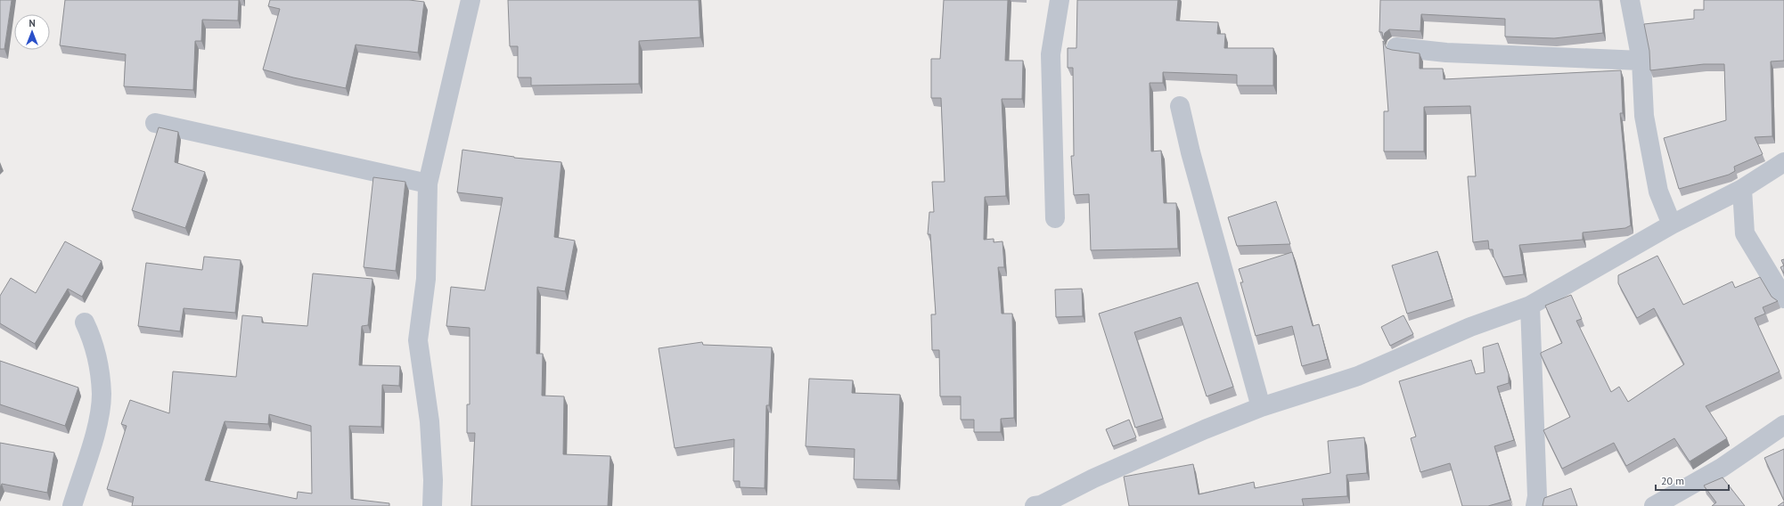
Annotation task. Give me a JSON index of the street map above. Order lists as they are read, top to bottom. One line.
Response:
{"scale_bar":"20 m","north":"top"}
